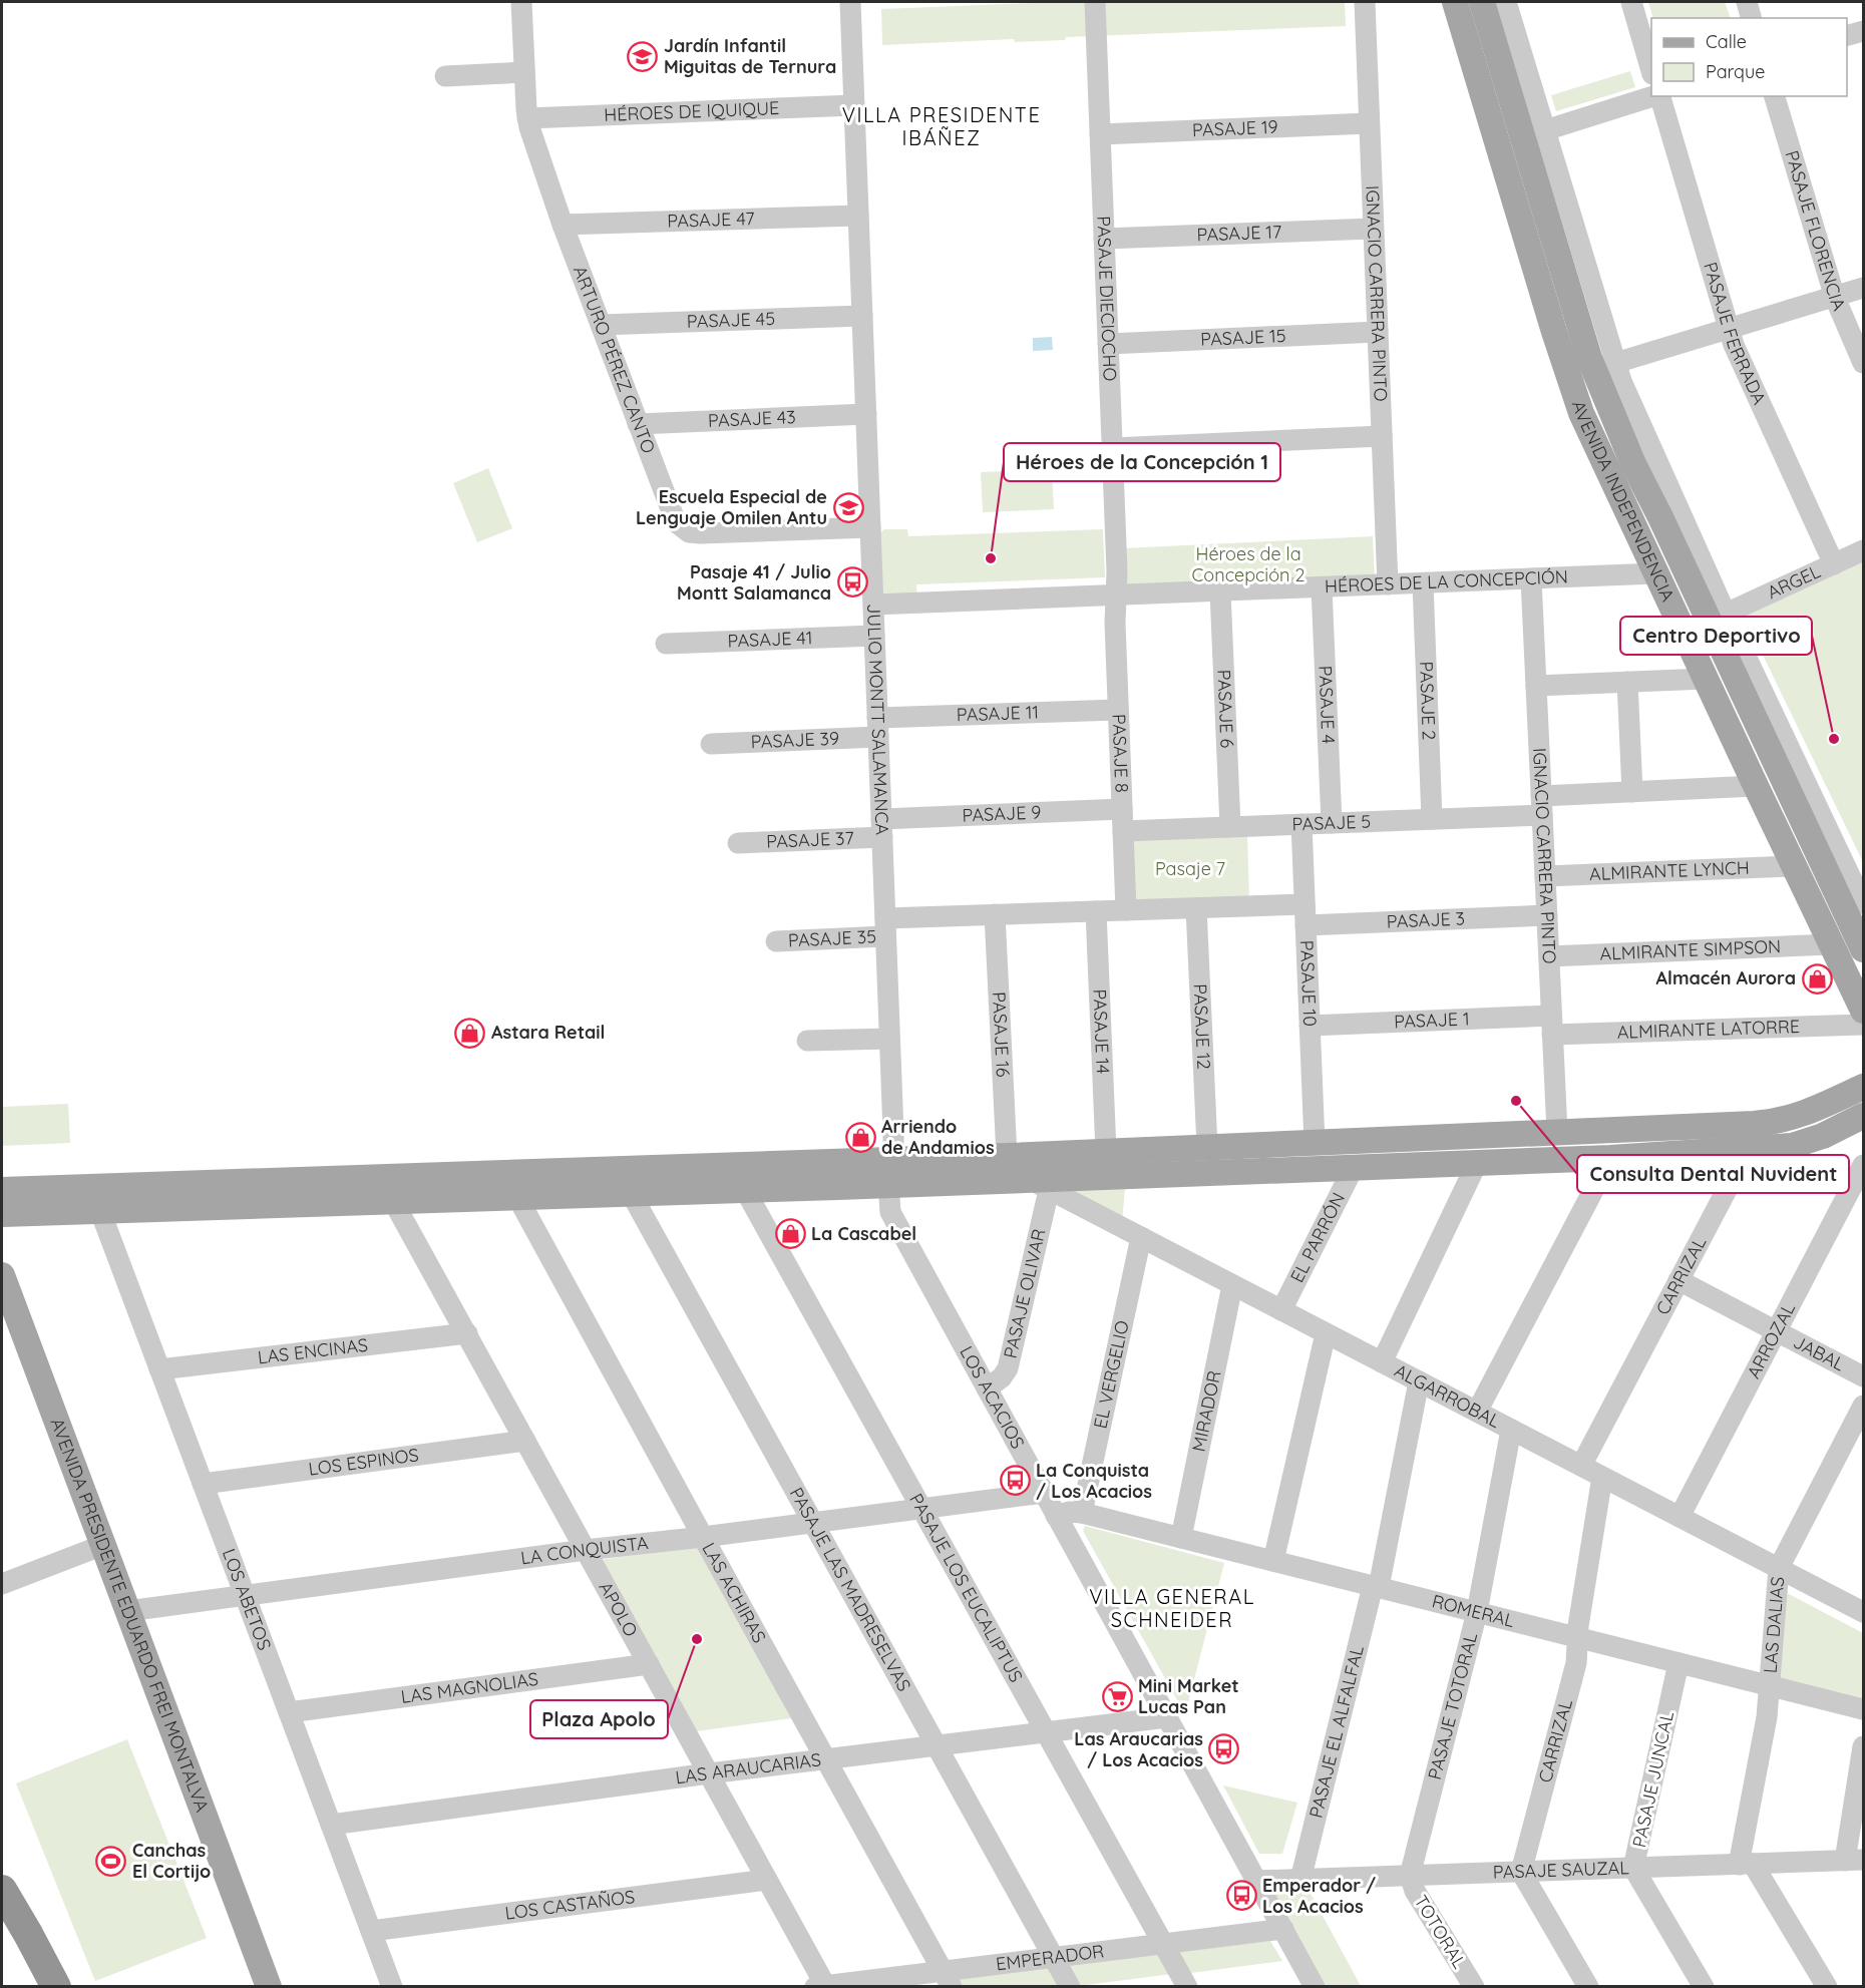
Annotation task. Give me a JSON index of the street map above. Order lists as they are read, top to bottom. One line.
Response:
{"streets":{"main road":["AVENIDA INDEPENDENCIA","AVENIDA PRESIDENTE EDUARDO FREI MONTALVA"],"street":["HÉROES DE IQUIQUE","PASAJE 19","PASAJE 47","PASAJE FLORENCIA","PASAJE 17","IGNACIO CARRERA PINTO","PASAJE DIECIOCHO","PASAJE 45","PASAJE FERRADA","PASAJE 15","ARTURO PÉREZ CANTO","PASAJE 43","HÉROES DE LA CONCEPCIÓN","ARGEL","PASAJE 41","PASAJE 2","PASAJE 4","PASAJE 6","PASAJE 11","JULIO MONTT SALAMANCA","PASAJE 39","PASAJE 8","PASAJE 9","PASAJE 5","PASAJE 37","ALMIRANTE LYNCH","PASAJE 3","PASAJE 35","ALMIRANTE SIMPSON","PASAJE 10","PASAJE 1","PASAJE 12","ALMIRANTE LATORRE","PASAJE 14","PASAJE 16","EL PARRÓN","CARRIZAL","PASAJE OLIVAR","ARROZAL","LAS ENCINAS","JABAL","EL VERGELIO","ALGARROBAL","LOS ACACIOS","MIRADOR","LOS ESPINOS","LA CONQUISTA","PASAJE LOS EUCALIPTUS","PASAJE LAS MADRESELVAS","LAS ACHIRAS","LOS ABETOS","APOLO","ROMERAL","LAS DALIAS","LAS MAGNOLIAS","PASAJE TOTORAL","PASAJE EL ALFALFAL","LAS ARAUCARIAS","PASAJE JUNCAL","PASAJE SAUZAL","LOS CASTAÑOS","TOTORAL","EMPERADOR"]},"crossings":[["HÉROES DE IQUIQUE","ARTURO PÉREZ CANTO"],["HÉROES DE IQUIQUE","JULIO MONTT SALAMANCA"],["PASAJE 19","IGNACIO CARRERA PINTO"],["PASAJE 19","PASAJE DIECIOCHO"],["PASAJE 47","ARTURO PÉREZ CANTO"],["PASAJE 47","JULIO MONTT SALAMANCA"],["PASAJE 17","IGNACIO CARRERA PINTO"],["PASAJE 17","PASAJE DIECIOCHO"],["IGNACIO CARRERA PINTO","PASAJE 15"],["IGNACIO CARRERA PINTO","HÉROES DE LA CONCEPCIÓN"],["IGNACIO CARRERA PINTO","PASAJE 5"],["IGNACIO CARRERA PINTO","ALMIRANTE LYNCH"],["IGNACIO CARRERA PINTO","PASAJE 3"],["IGNACIO CARRERA PINTO","ALMIRANTE SIMPSON"],["IGNACIO CARRERA PINTO","PASAJE 1"],["IGNACIO CARRERA PINTO","ALMIRANTE LATORRE"],["PASAJE DIECIOCHO","PASAJE 15"],["PASAJE DIECIOCHO","HÉROES DE LA CONCEPCIÓN"],["PASAJE DIECIOCHO","PASAJE 8"],["PASAJE 45","ARTURO PÉREZ CANTO"],["PASAJE 45","JULIO MONTT SALAMANCA"],["PASAJE FERRADA","ARGEL"],["ARTURO PÉREZ CANTO","PASAJE 43"],["ARTURO PÉREZ CANTO","JULIO MONTT SALAMANCA"],["PASAJE 43","JULIO MONTT SALAMANCA"],["AVENIDA INDEPENDENCIA","HÉROES DE LA CONCEPCIÓN"],["AVENIDA INDEPENDENCIA","PASAJE 5"],["AVENIDA INDEPENDENCIA","ALMIRANTE LYNCH"],["AVENIDA INDEPENDENCIA","ALMIRANTE SIMPSON"],["HÉROES DE LA CONCEPCIÓN","PASAJE 2"],["HÉROES DE LA CONCEPCIÓN","PASAJE 4"],["HÉROES DE LA CONCEPCIÓN","PASAJE 6"],["HÉROES DE LA CONCEPCIÓN","JULIO MONTT SALAMANCA"],["HÉROES DE LA CONCEPCIÓN","PASAJE 8"],["PASAJE 41","JULIO MONTT SALAMANCA"],["PASAJE 2","PASAJE 5"],["PASAJE 4","PASAJE 5"],["PASAJE 6","PASAJE 5"],["PASAJE 11","JULIO MONTT SALAMANCA"],["PASAJE 11","PASAJE 39"],["PASAJE 11","PASAJE 8"],["JULIO MONTT SALAMANCA","PASAJE 39"],["JULIO MONTT SALAMANCA","PASAJE 9"],["JULIO MONTT SALAMANCA","PASAJE 37"],["JULIO MONTT SALAMANCA","PASAJE 35"],["JULIO MONTT SALAMANCA","LOS ACACIOS"],["PASAJE 8","PASAJE 9"],["PASAJE 8","PASAJE 5"],["PASAJE 9","PASAJE 37"],["PASAJE 5","PASAJE 10"],["PASAJE 3","PASAJE 10"],["PASAJE 10","PASAJE 1"],["PASAJE 1","ALMIRANTE LATORRE"],["EL PARRÓN","ALGARROBAL"],["CARRIZAL","JABAL"],["CARRIZAL","ALGARROBAL"],["CARRIZAL","ROMERAL"],["CARRIZAL","PASAJE SAUZAL"],["PASAJE OLIVAR","ALGARROBAL"],["PASAJE OLIVAR","LOS ACACIOS"],["ARROZAL","JABAL"],["ARROZAL","ALGARROBAL"],["LAS ENCINAS","LOS ABETOS"],["LAS ENCINAS","APOLO"],["EL VERGELIO","ALGARROBAL"],["EL VERGELIO","ROMERAL"],["ALGARROBAL","MIRADOR"],["ALGARROBAL","LAS DALIAS"],["ALGARROBAL","PASAJE TOTORAL"],["ALGARROBAL","PASAJE EL ALFALFAL"],["LOS ACACIOS","LA CONQUISTA"],["LOS ACACIOS","LAS ARAUCARIAS"],["LOS ACACIOS","PASAJE SAUZAL"],["LOS ACACIOS","EMPERADOR"],["MIRADOR","ROMERAL"],["LOS ESPINOS","LOS ABETOS"],["LOS ESPINOS","APOLO"],["LA CONQUISTA","PASAJE LOS EUCALIPTUS"],["LA CONQUISTA","PASAJE LAS MADRESELVAS"],["LA CONQUISTA","LAS ACHIRAS"],["LA CONQUISTA","LOS ABETOS"],["LA CONQUISTA","APOLO"],["LA CONQUISTA","AVENIDA PRESIDENTE EDUARDO FREI MONTALVA"],["PASAJE LOS EUCALIPTUS","LAS ARAUCARIAS"],["PASAJE LOS EUCALIPTUS","EMPERADOR"],["PASAJE LAS MADRESELVAS","LAS ARAUCARIAS"],["PASAJE LAS MADRESELVAS","EMPERADOR"],["LAS ACHIRAS","LAS ARAUCARIAS"],["LAS ACHIRAS","EMPERADOR"],["LOS ABETOS","LAS MAGNOLIAS"],["LOS ABETOS","LAS ARAUCARIAS"],["LOS ABETOS","LOS CASTAÑOS"],["APOLO","LAS MAGNOLIAS"],["APOLO","LAS ARAUCARIAS"],["APOLO","LOS CASTAÑOS"],["APOLO","EMPERADOR"],["ROMERAL","LAS DALIAS"],["ROMERAL","PASAJE TOTORAL"],["ROMERAL","PASAJE EL ALFALFAL"],["ROMERAL","PASAJE JUNCAL"],["LAS DALIAS","PASAJE SAUZAL"],["PASAJE TOTORAL","PASAJE SAUZAL"],["PASAJE TOTORAL","TOTORAL"],["PASAJE EL ALFALFAL","PASAJE SAUZAL"],["PASAJE JUNCAL","PASAJE SAUZAL"],["PASAJE SAUZAL","TOTORAL"]],"districts":["VILLA PRESIDENTE IBÁÑEZ","VILLA GENERAL SCHNEIDER"],"parks":["Héroes de la Concepción 2","Pasaje 7"],"places":{"school or university":["Jardín Infantil Miguitas de Ternura","Escuela Especial de Lenguaje Omilen Antu"],"other":["Héroes de la Concepción 1","Centro Deportivo","Consulta Dental Nuvident","Plaza Apolo"],"bus stop":["Pasaje 41 / Julio Montt Salamanca","La Conquista / Los Acacios","Las Araucarias / Los Acacios","Emperador / Los Acacios"],"shop":["Almacén Aurora","Astara Retail","Arriendo de Andamios","La Cascabel"],"supermarket":["Mini Market Lucas Pan"],"sports":["Canchas El Cortijo"]},"legend":["Calle","Parque"]}
